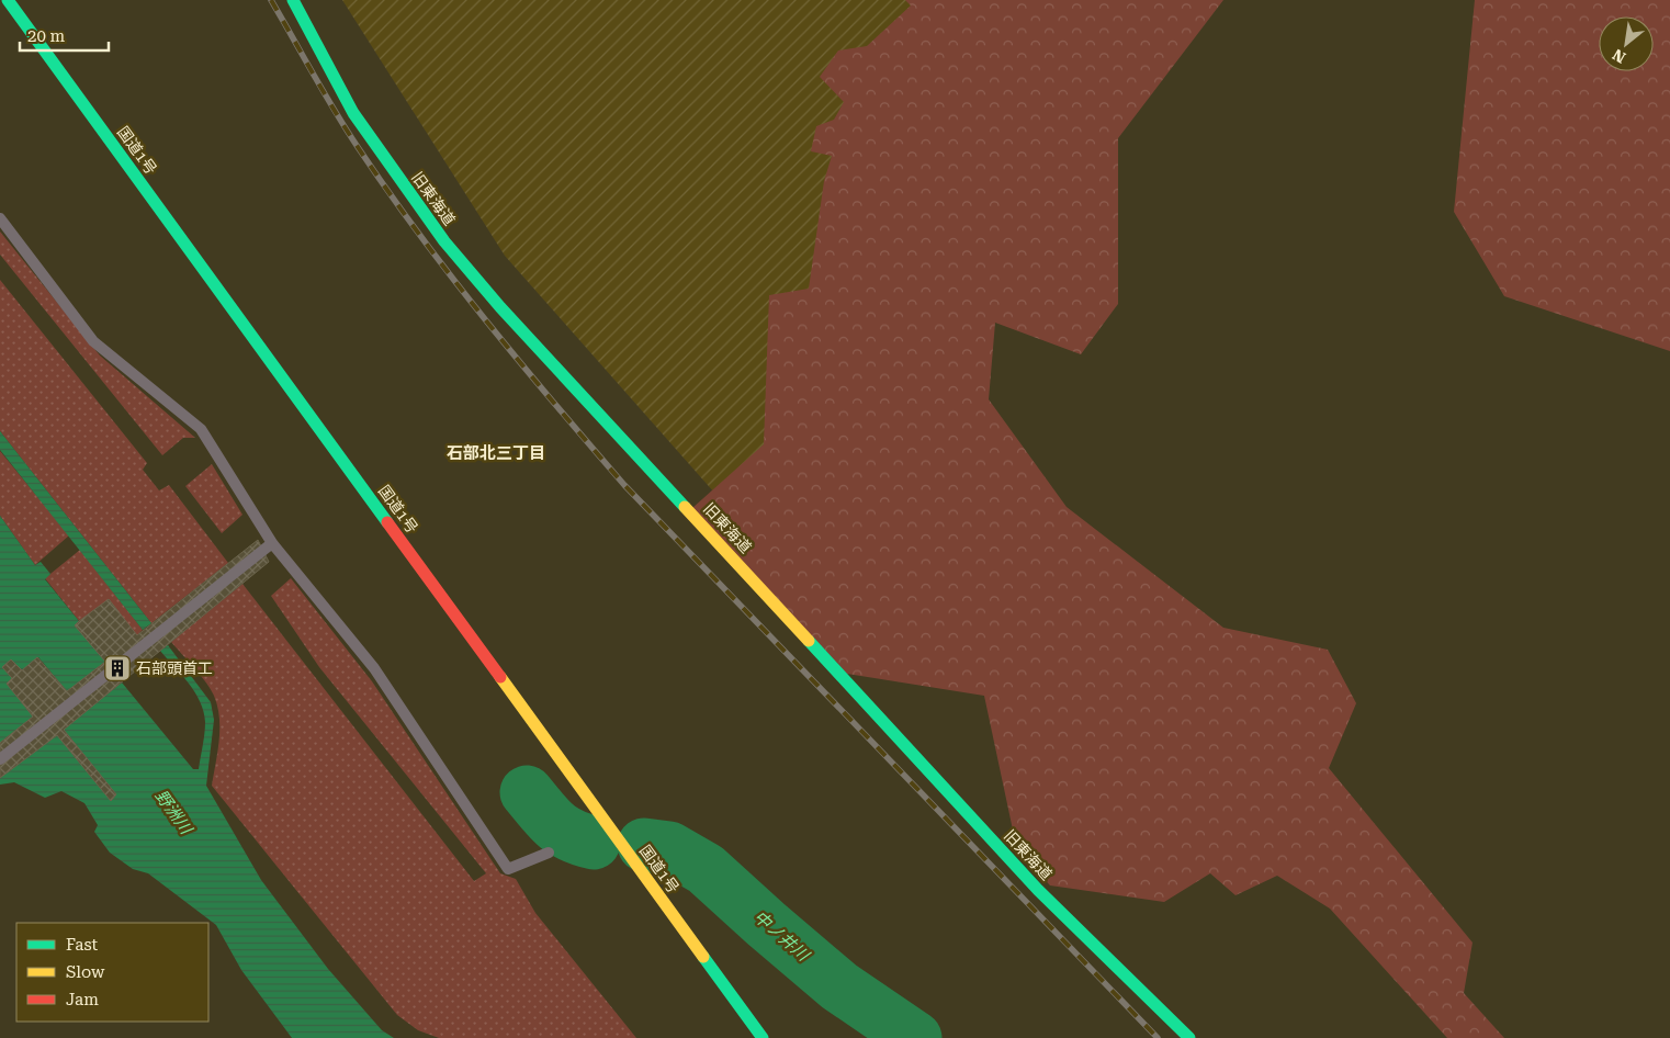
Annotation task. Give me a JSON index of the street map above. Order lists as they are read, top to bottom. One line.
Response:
{"streets":{"main road":["国道1号","旧東海道"]},"districts":["石部北三丁目"],"water":["野洲川","中ノ井川"],"places":{"building":["石部頭首工"]},"legend":["Fast","Slow","Jam"],"scale_bar":"20 m","north":"bottom left"}
